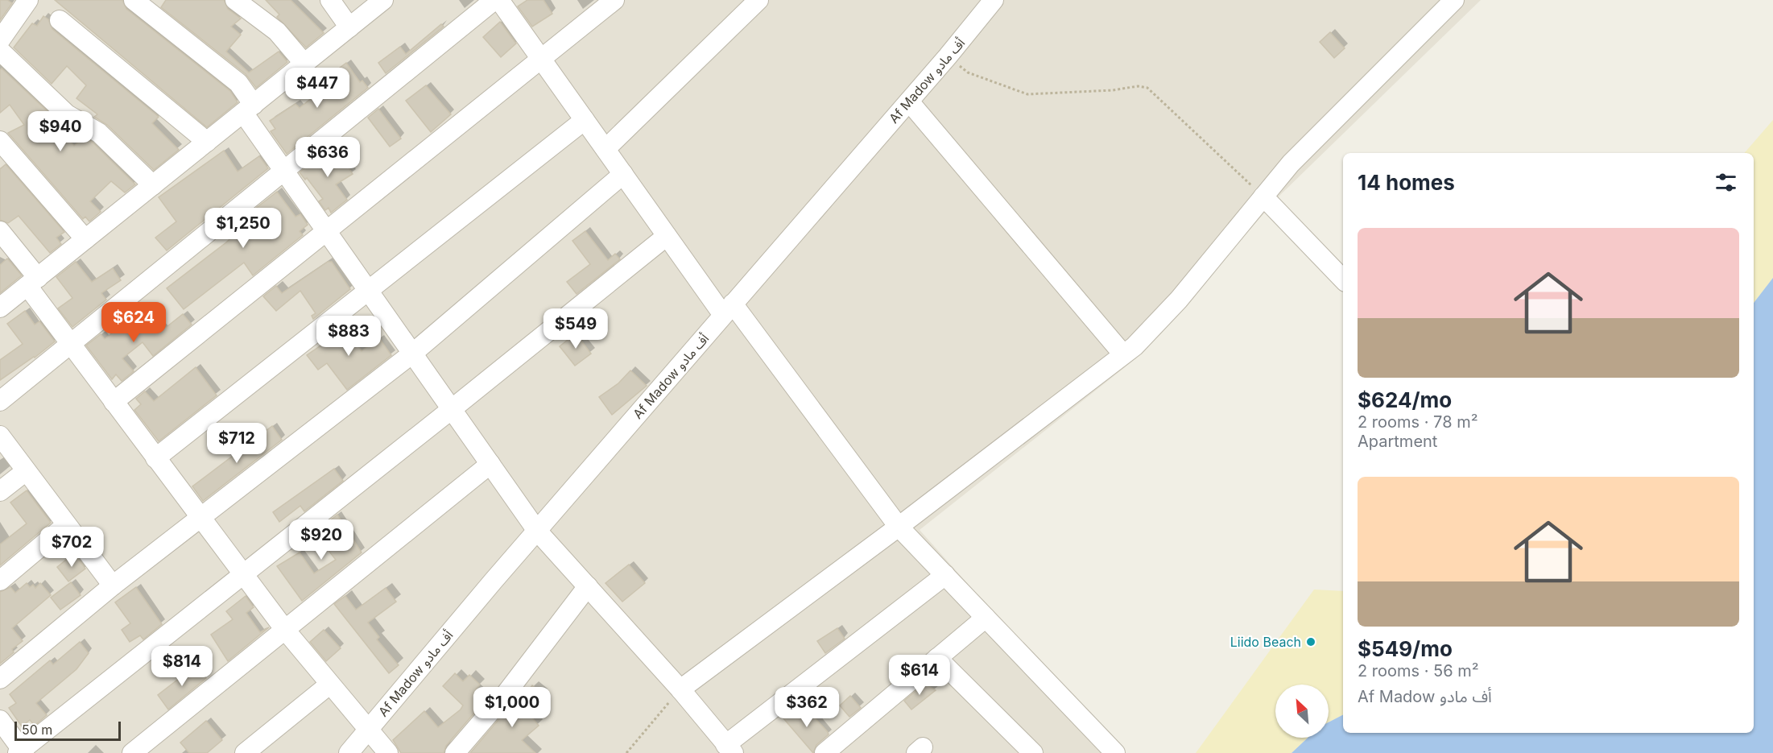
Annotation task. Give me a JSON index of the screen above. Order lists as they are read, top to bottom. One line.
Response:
{"streets":{"street":["Af Madow أف مادو"]},"places":["Liido Beach"],"scale_bar":"50 m","north":"top left","page":{"price":["$447","$940","$636","$1,250","$624","$549","$883","$712","$920","$702","$814","$614","$1,000","$362"],"heading":"14 homes","list":[{"name":"$624/mo","note":"2 rooms · 78 m² · Apartment"},{"name":"$549/mo","note":"2 rooms · 56 m² · Af Madow أف مادو"}],"scale":"50 m"}}
